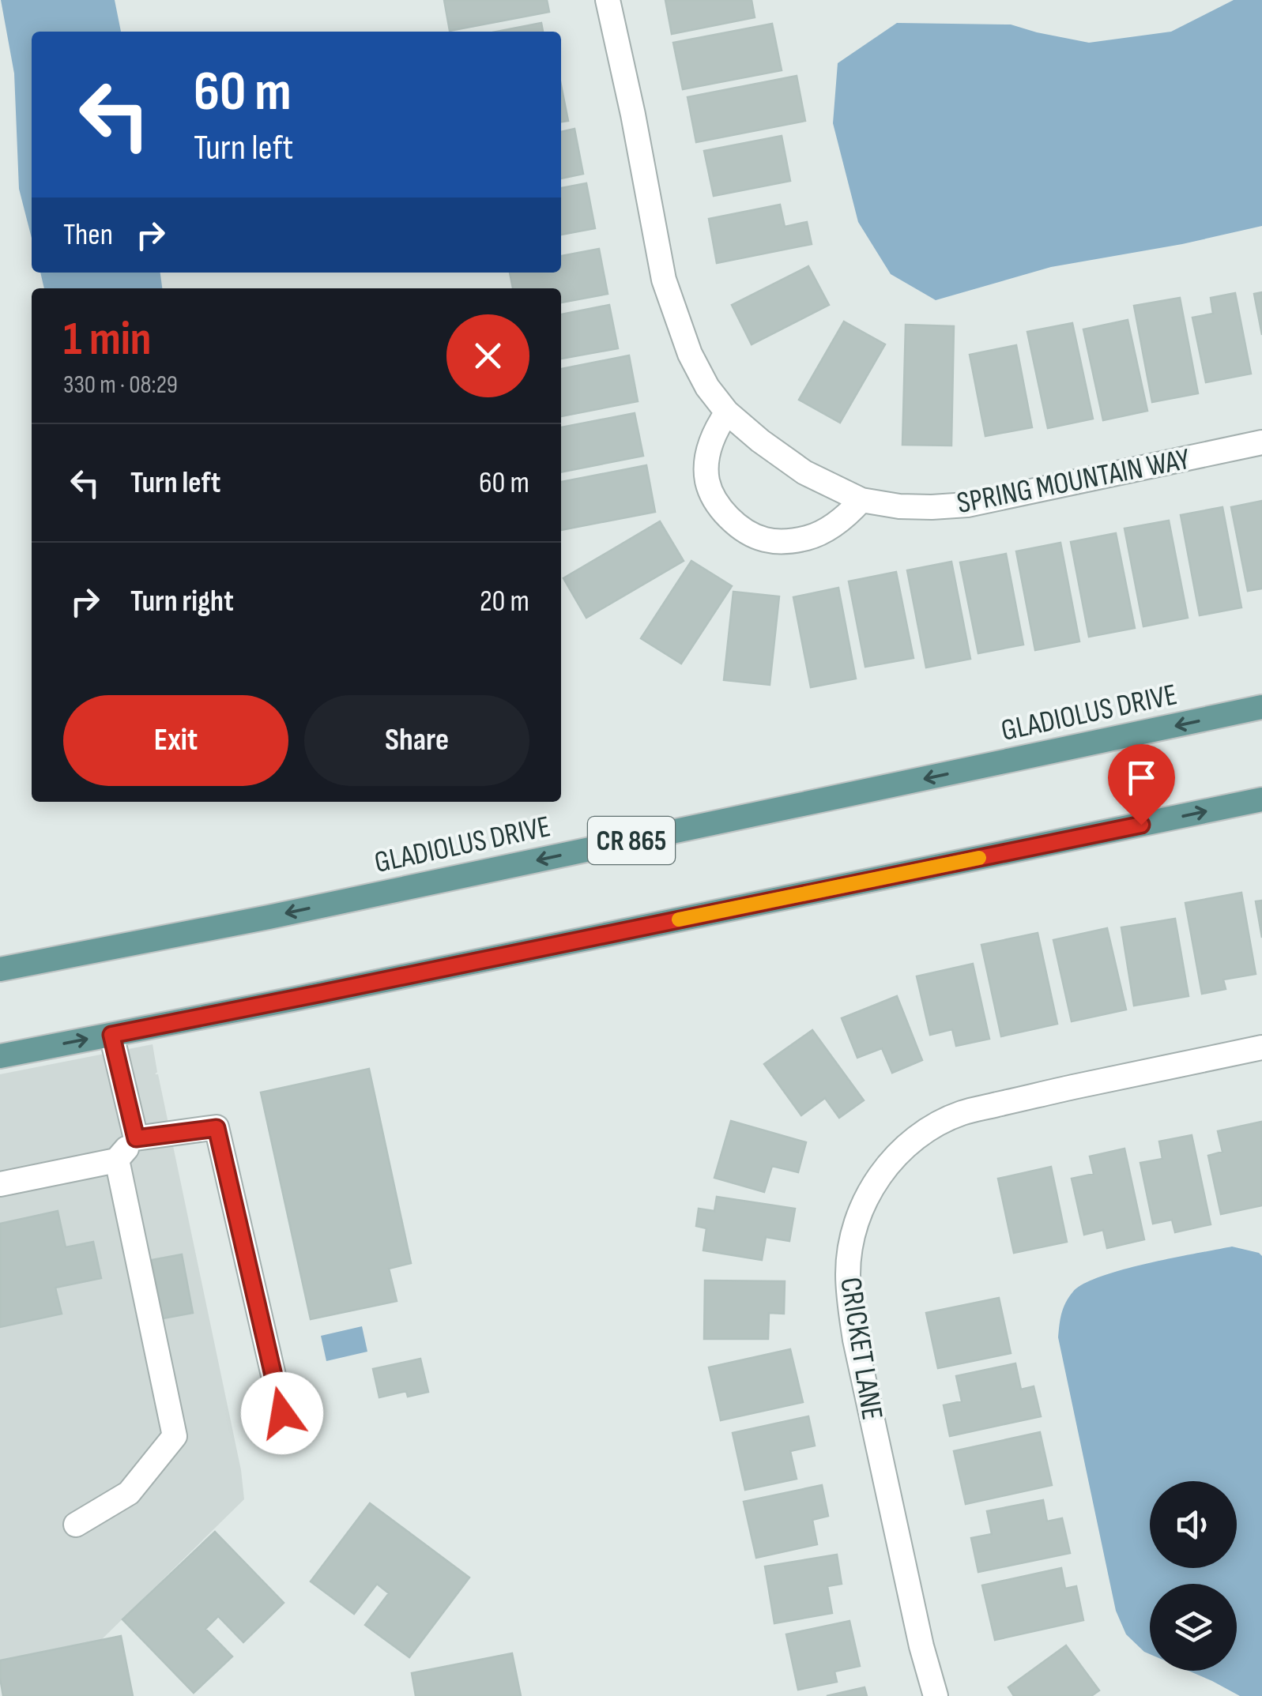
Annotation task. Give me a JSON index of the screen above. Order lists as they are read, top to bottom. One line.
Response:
{"streets":{"main road":["GLADIOLUS DRIVE","CR 865"],"street":["SPRING MOUNTAIN WAY","CRICKET LANE"]},"page":{"turn":["60 m","Turn left"],"then":"Then","heading":["1 min","330 m · 08:29"],"list":[{"name":"Turn left","value":"60 m"},{"name":"Turn right","value":"20 m"}],"buttons":["Exit","Share"]}}
